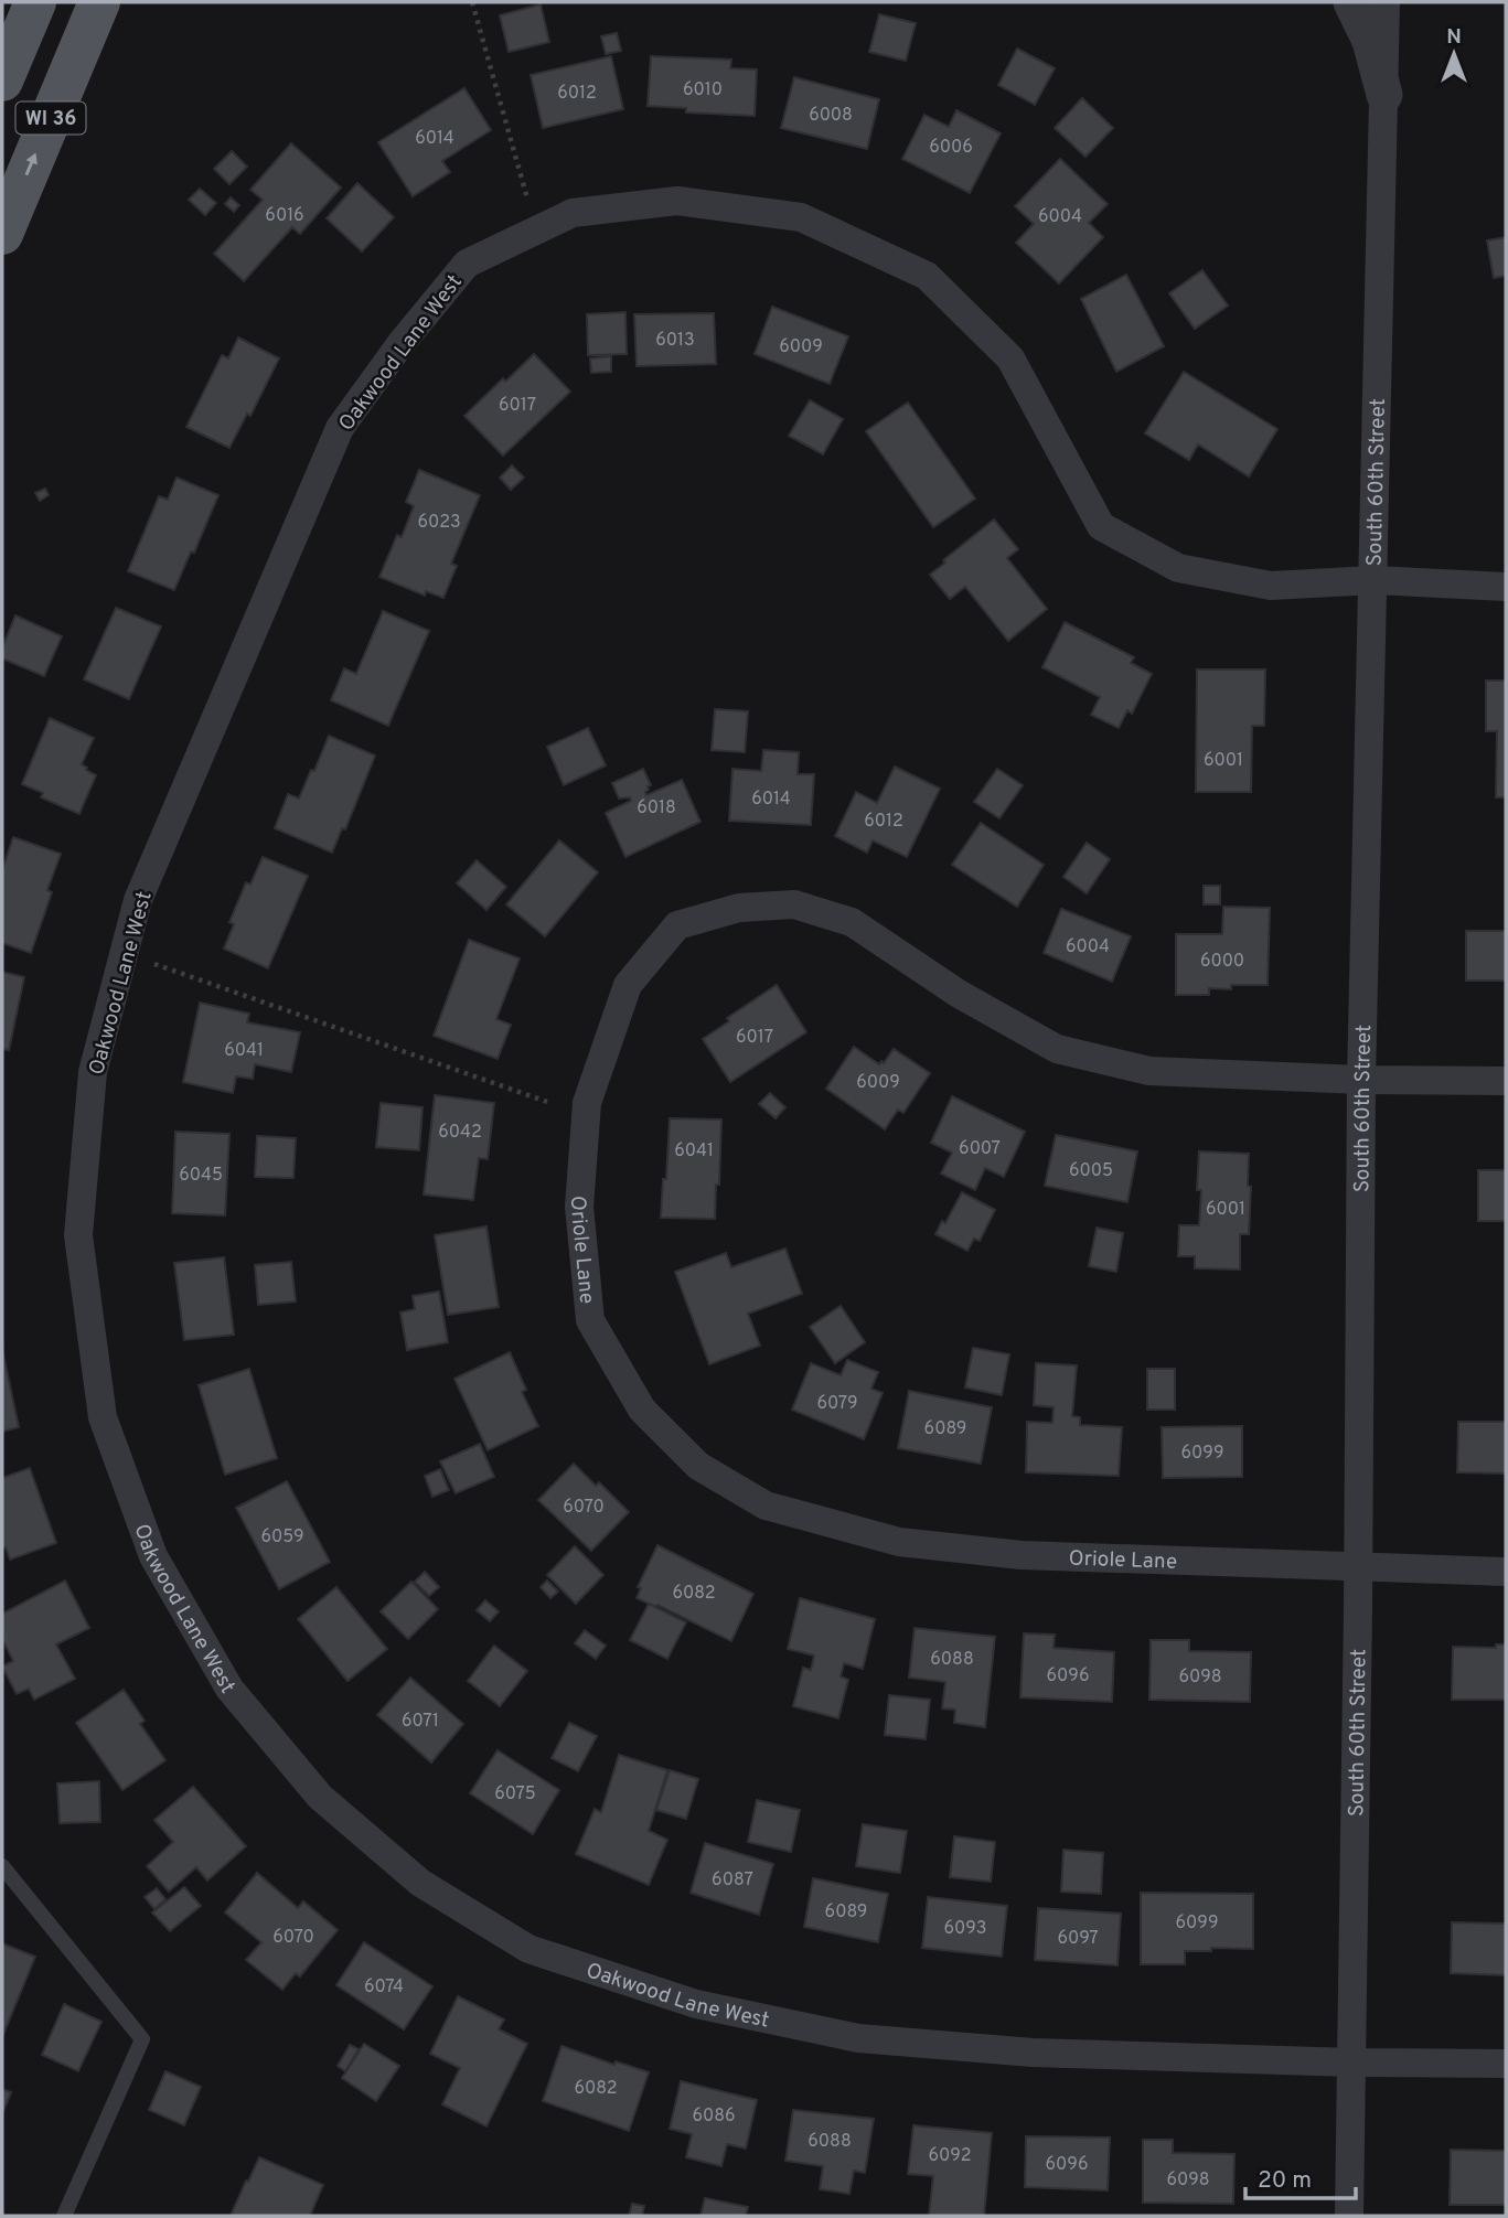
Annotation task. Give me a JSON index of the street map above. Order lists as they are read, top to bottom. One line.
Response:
{"streets":{"main road":["WI 36"],"street":["Oakwood Lane West","South 60th Street","Oriole Lane"]},"crossings":[["Oakwood Lane West","South 60th Street"],["South 60th Street","Oriole Lane"]],"house_numbers":["6010","6012","6008","6014","6006","6016","6004","6013","6009","6017","6023","6001","6014","6018","6012","6004","6000","6017","6041","6009","6042","6007","6041","6005","6045","6001","6079","6089","6099","6070","6059","6082","6088","6096","6098","6071","6075","6087","6089","6099","6093","6070","6097","6074","6082","6086","6088","6092","6096","6098"],"scale_bar":"20 m","north":"top"}
